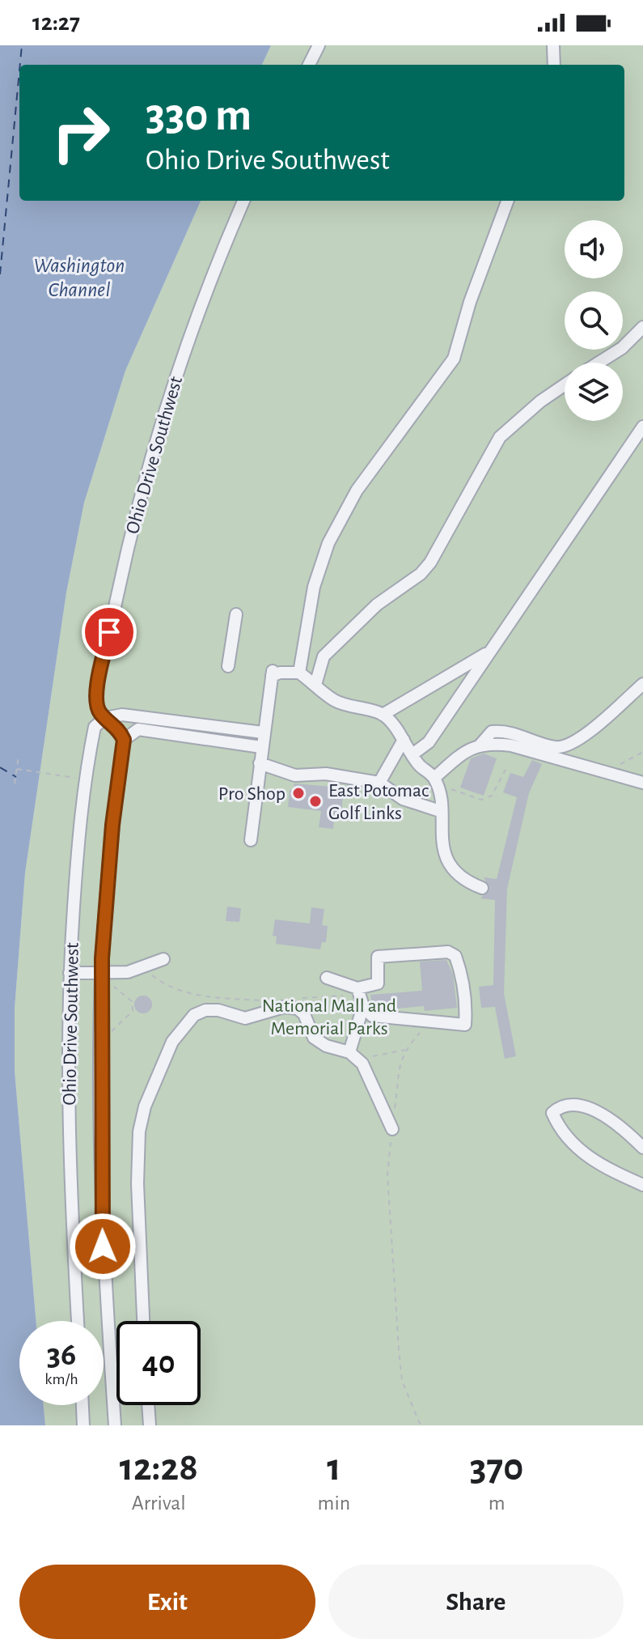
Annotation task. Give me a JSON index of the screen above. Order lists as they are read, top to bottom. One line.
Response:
{"streets":{"street":["Ohio Drive Southwest"]},"water":["Washington Channel"],"parks":["National Mall and Memorial Parks"],"places":["Pro Shop","East Potomac Golf Links"],"page":{"status":"12:27","turn":["330 m","Ohio Drive Southwest"],"speed":"36 km/h","limit":"40","eta":["12:28","Arrival","1","min","370","m"],"buttons":["Exit","Share"]}}
